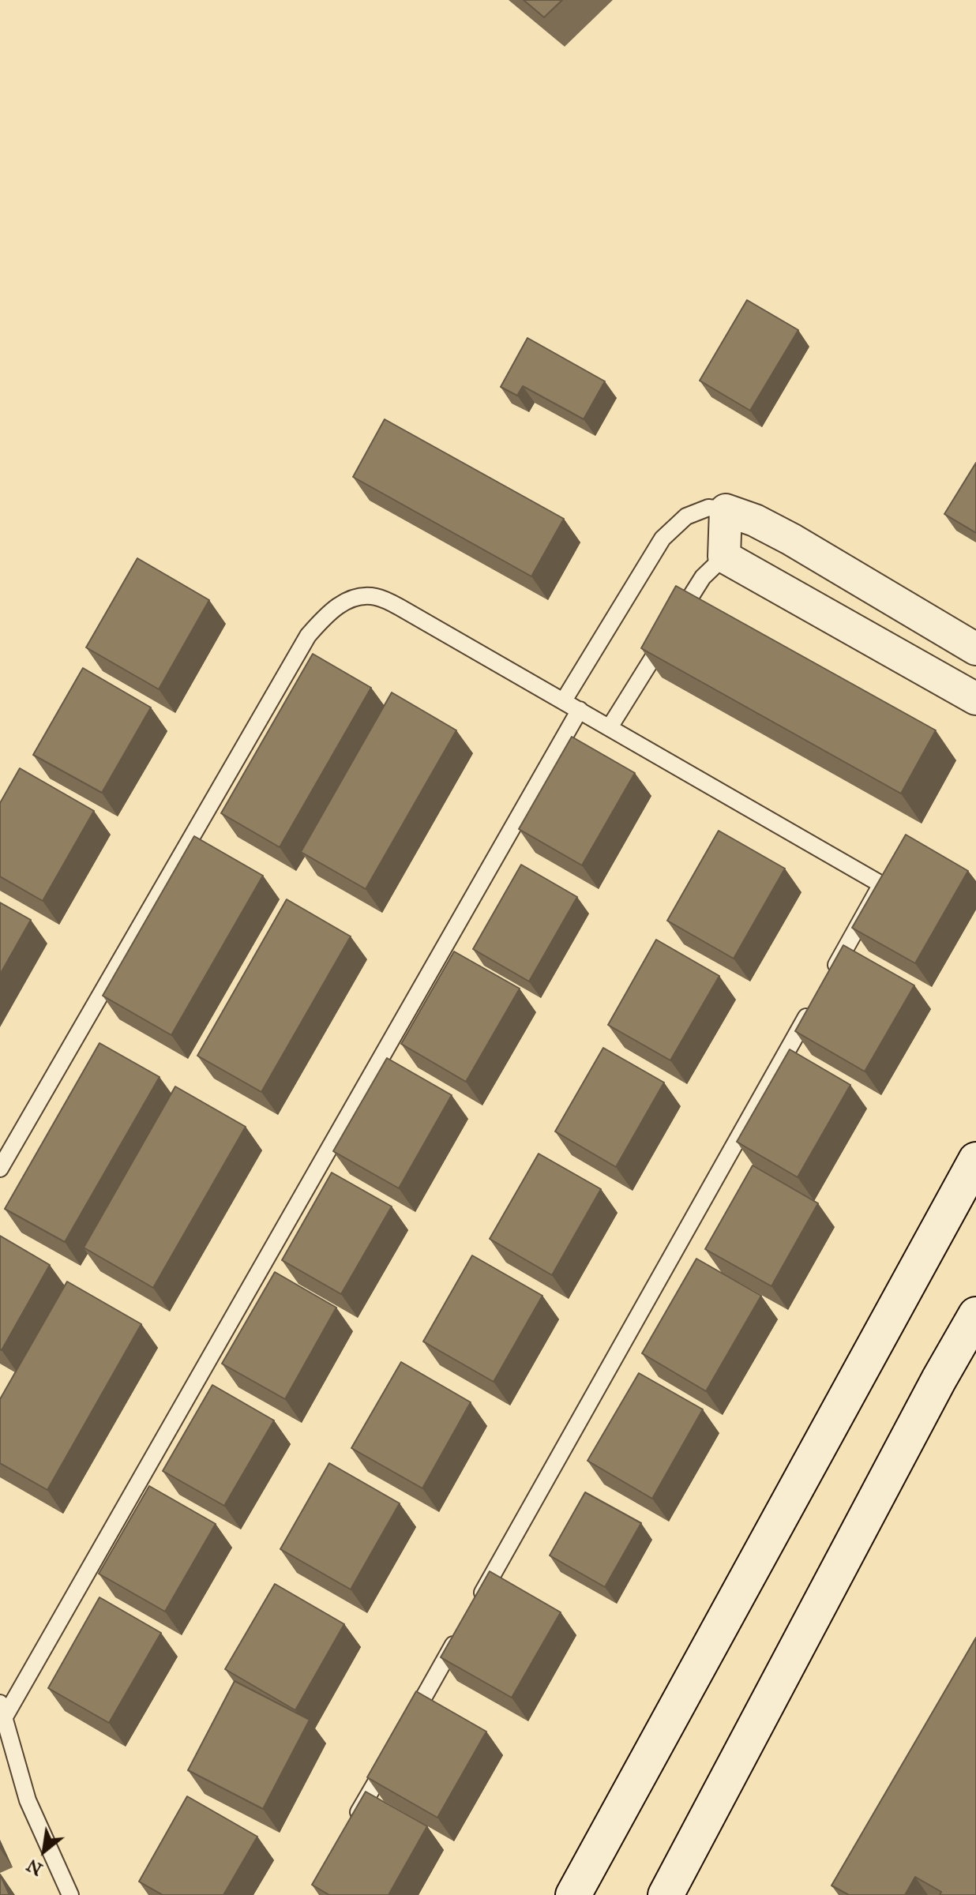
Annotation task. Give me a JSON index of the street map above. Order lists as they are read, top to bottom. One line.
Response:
{"north":"bottom left"}
